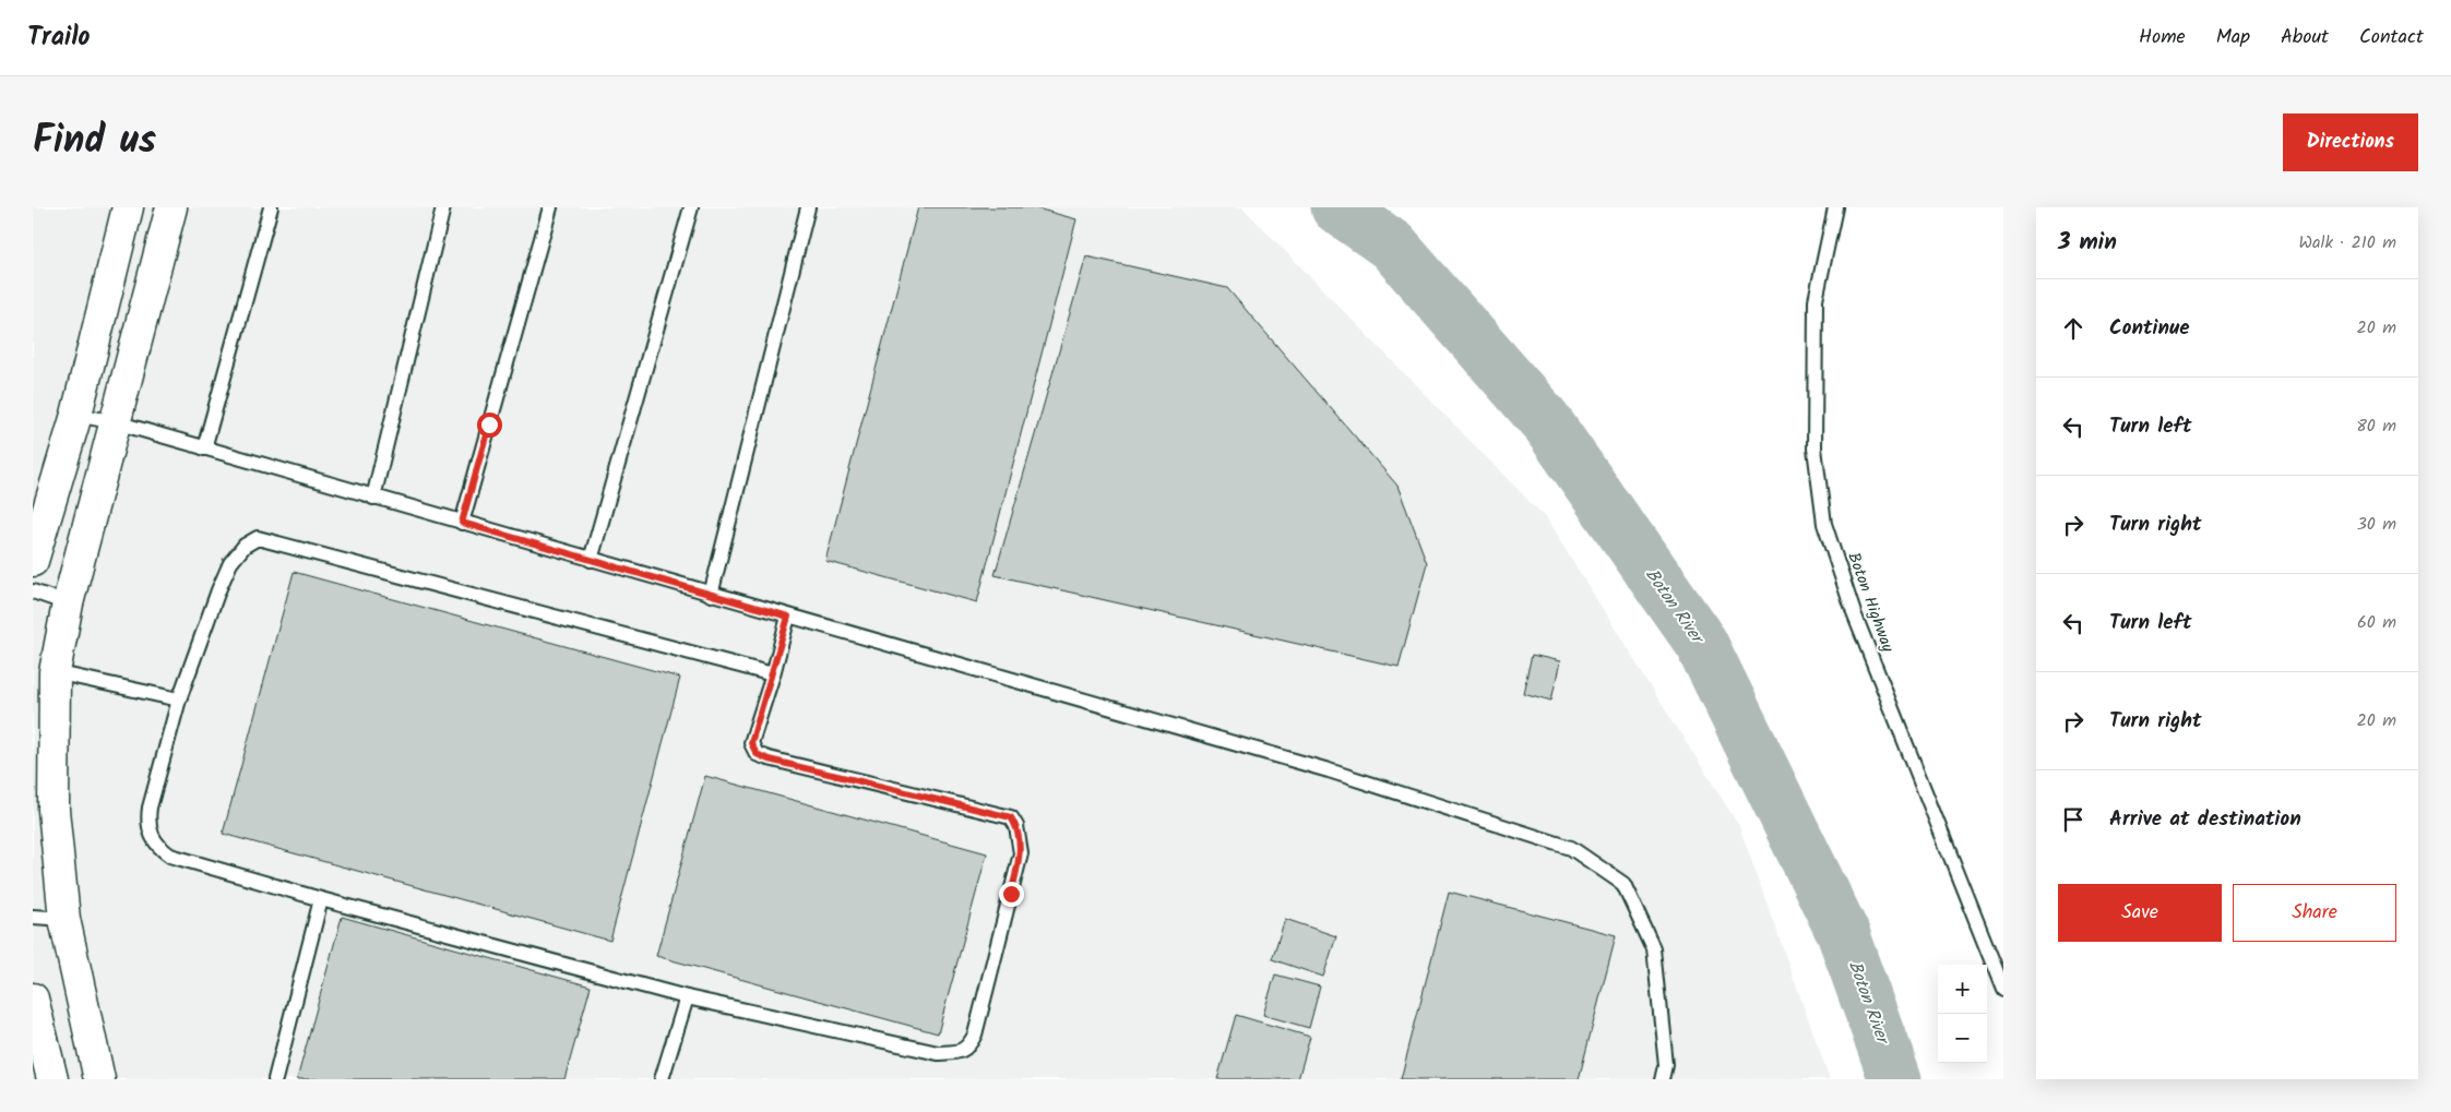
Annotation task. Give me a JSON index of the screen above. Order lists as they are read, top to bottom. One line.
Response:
{"streets":{"lane":["Boton Highway"]},"water":["Boton River"],"page":{"header":"Trailo","nav":["Home","Map","About","Contact"],"title":"Find us","buttons":["Directions",["Save","Share"]],"heading":["3 min","Walk · 210 m"],"list":[["Continue","20 m"],["Turn left","80 m"],["Turn right","30 m"],["Turn left","60 m"],["Turn right","20 m"],"Arrive at destination"],"map_buttons":["+","−"]}}
